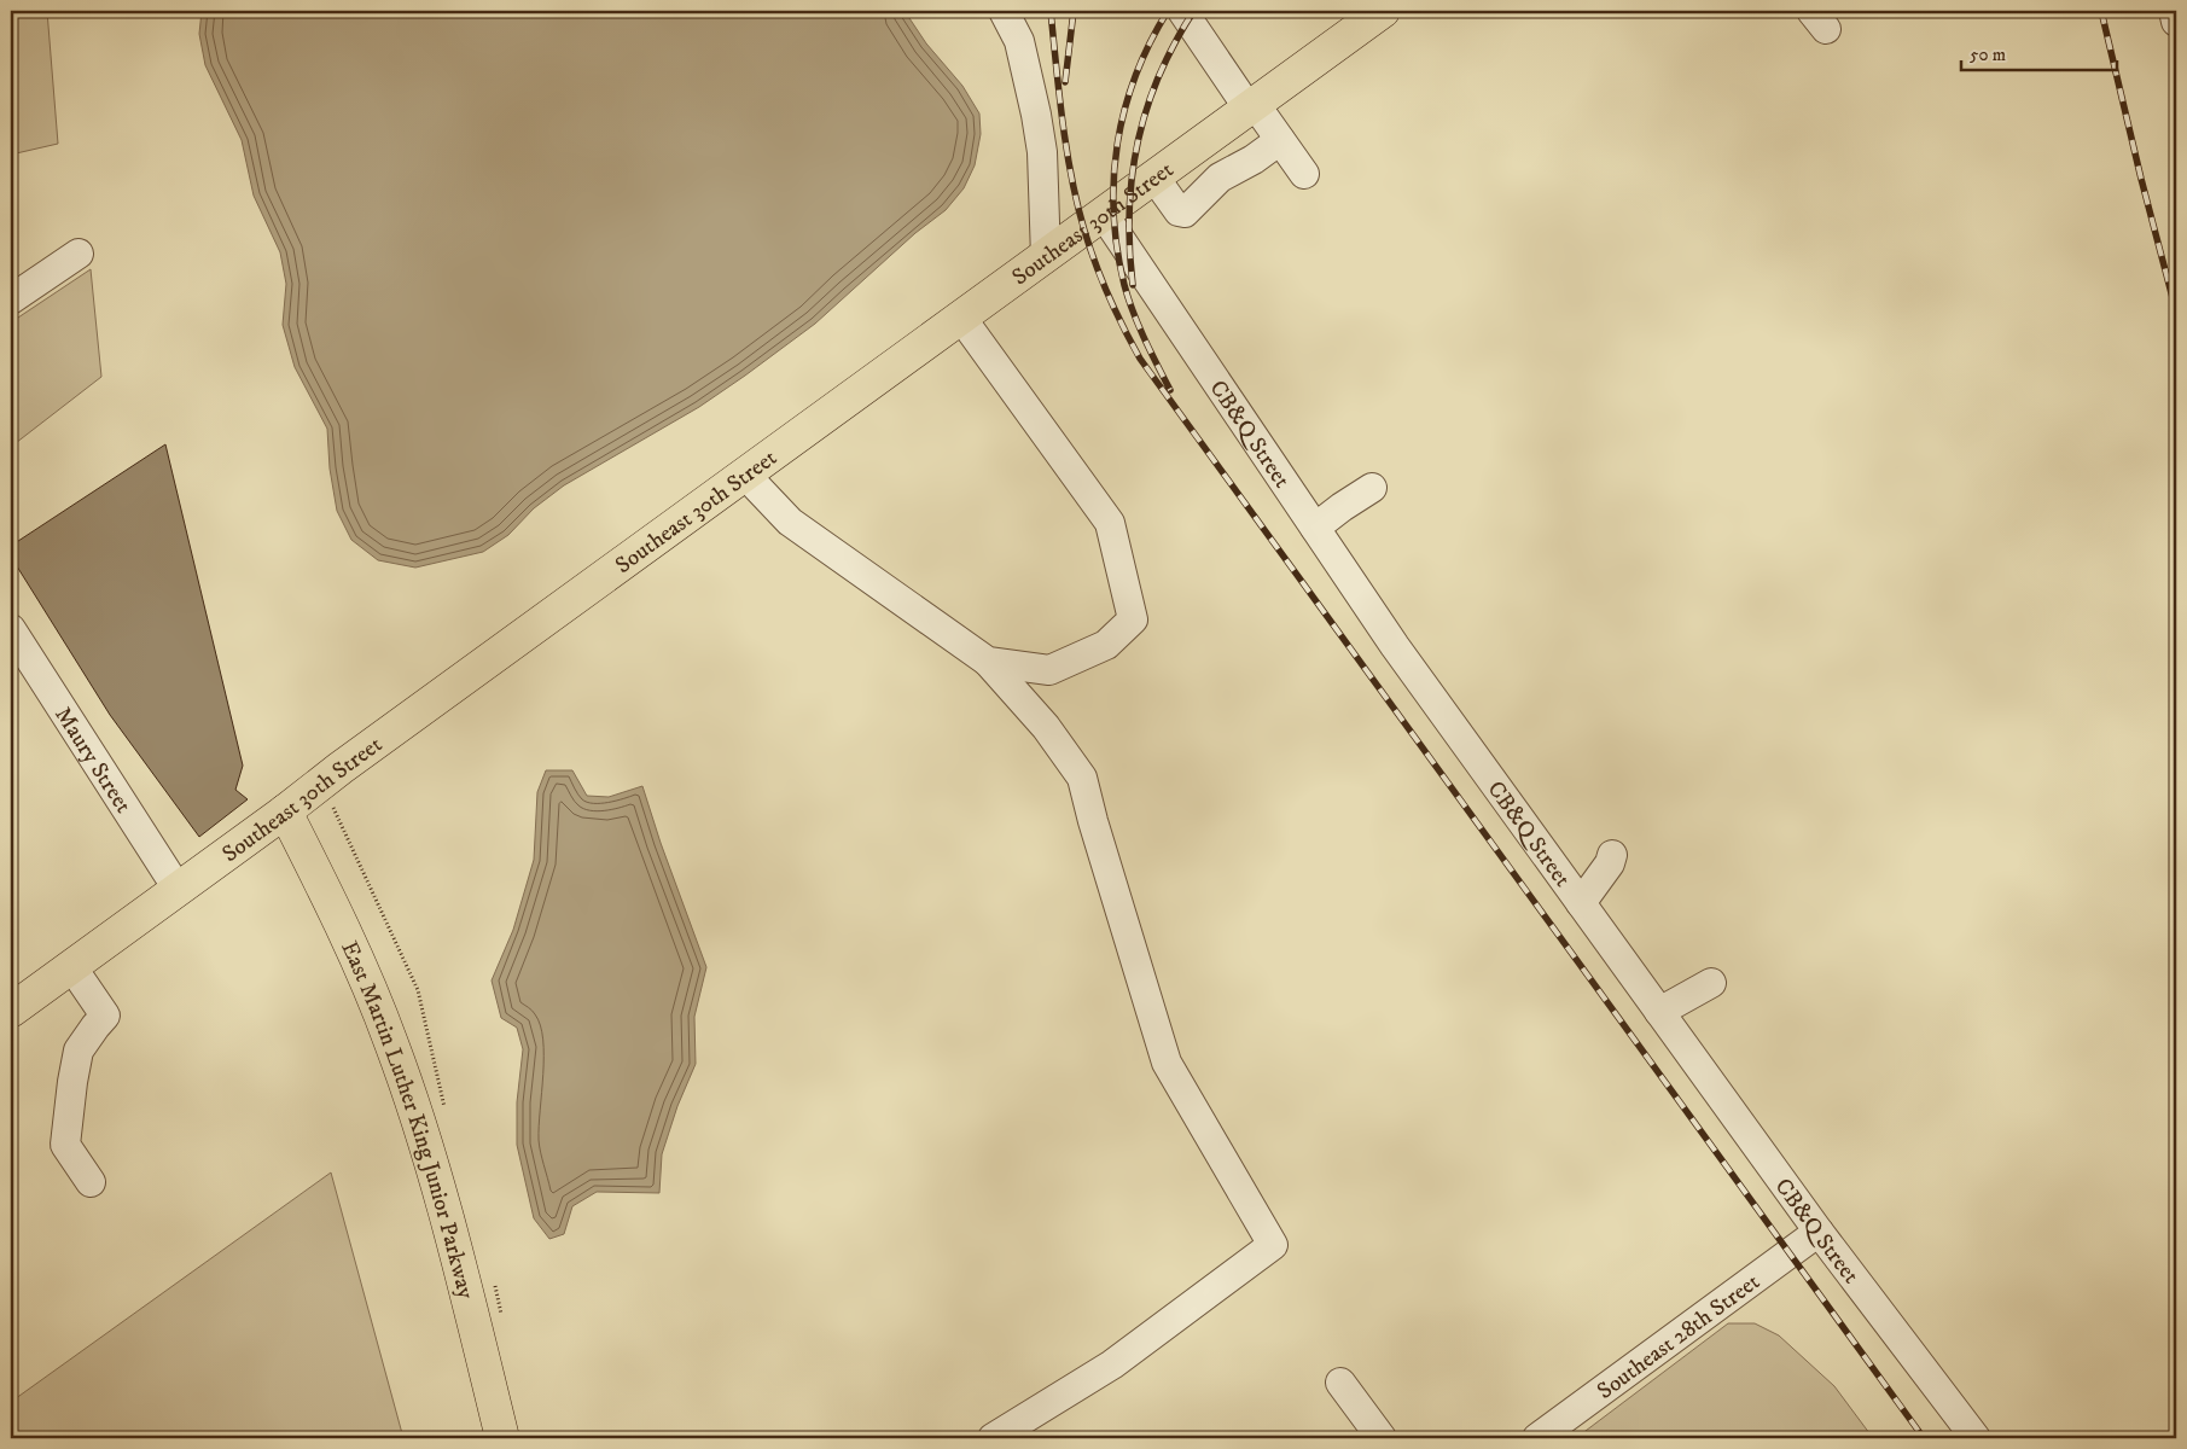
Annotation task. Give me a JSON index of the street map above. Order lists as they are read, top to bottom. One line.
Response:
{"streets":{"main road":["Southeast 30th Street","East Martin Luther King Junior Parkway"],"street":["CB&Q Street","Maury Street","Southeast 28th Street"]},"crossings":[["Southeast 30th Street","CB&Q Street"],["Southeast 30th Street","Maury Street"],["Southeast 30th Street","East Martin Luther King Junior Parkway"],["CB&Q Street","Southeast 28th Street"]],"scale_bar":"50 m"}
